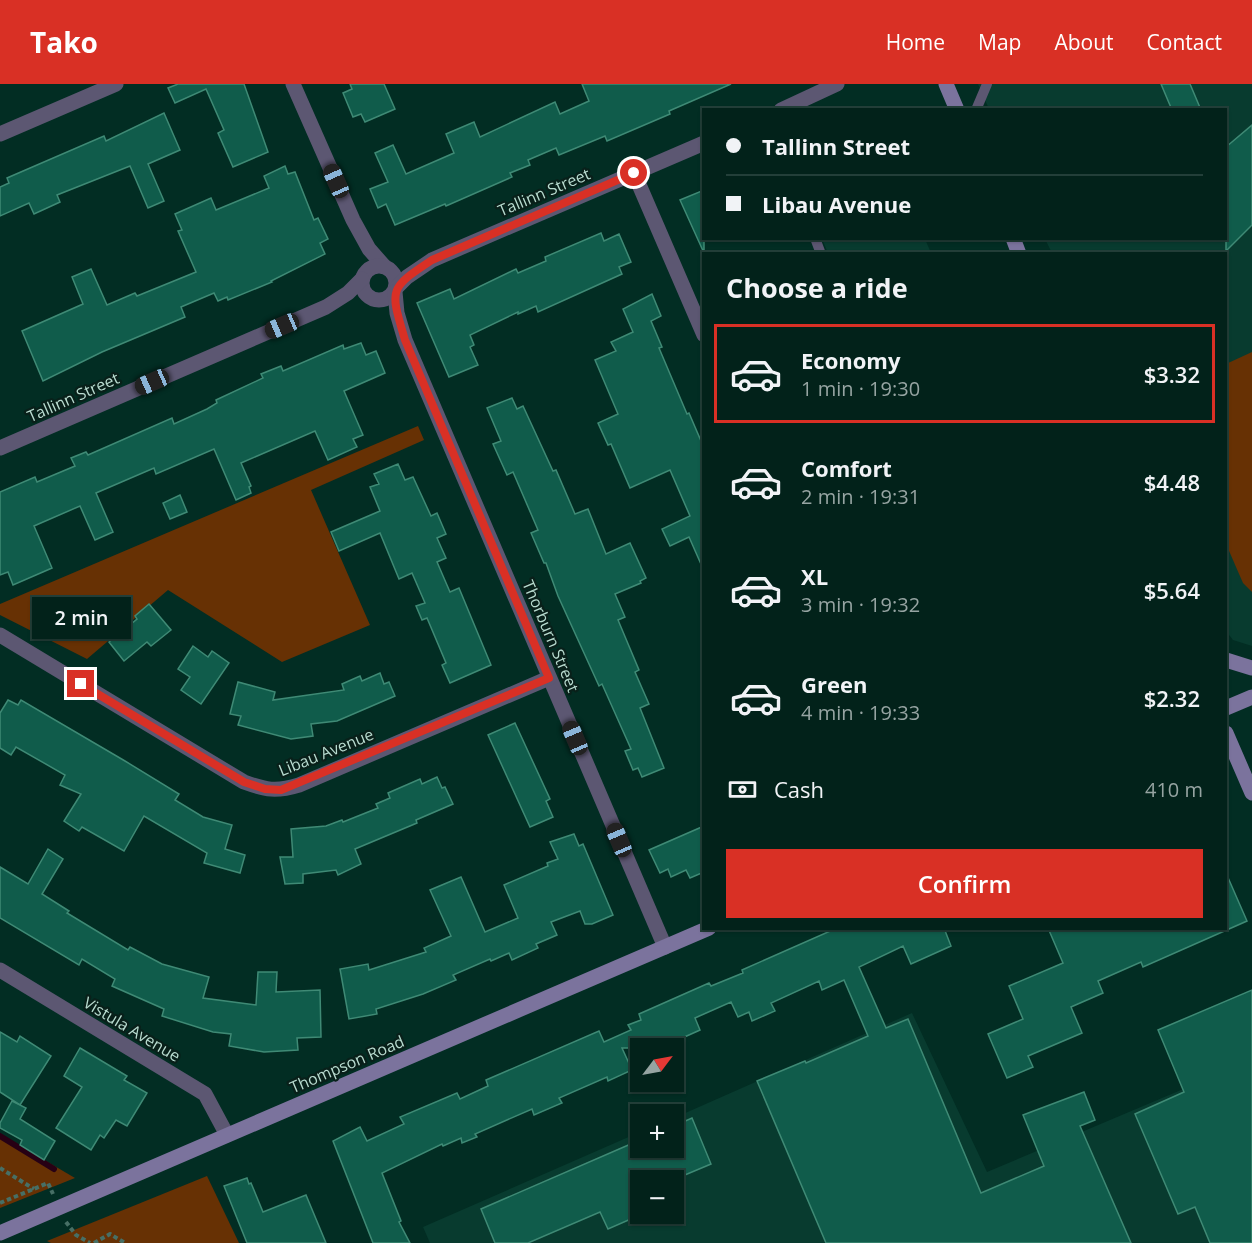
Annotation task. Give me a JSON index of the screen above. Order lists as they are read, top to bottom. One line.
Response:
{"streets":{"main road":["Thompson Road"],"street":["Tallinn Street","Thorburn Street","Libau Avenue","Vistula Avenue"]},"crossings":[["Tallinn Street","Thorburn Street"],["Thorburn Street","Libau Avenue"],["Thorburn Street","Thompson Road"],["Vistula Avenue","Thompson Road"]],"north":"top right","page":{"header":"Tako","nav":["Home","Map","About","Contact"],"banner":["Tallinn Street","Libau Avenue"],"heading":"Choose a ride","list":[{"name":"Economy","note":"1 min · 19:30","value":"$3.32"},{"name":"Comfort","note":"2 min · 19:31","value":"$4.48"},{"name":"XL","note":"3 min · 19:32","value":"$5.64"},{"name":"Green","note":"4 min · 19:33","value":"$2.32"}],"bubble":"2 min","pay":["Cash","410 m"],"buttons":"Confirm","map_buttons":["+","−"]}}
